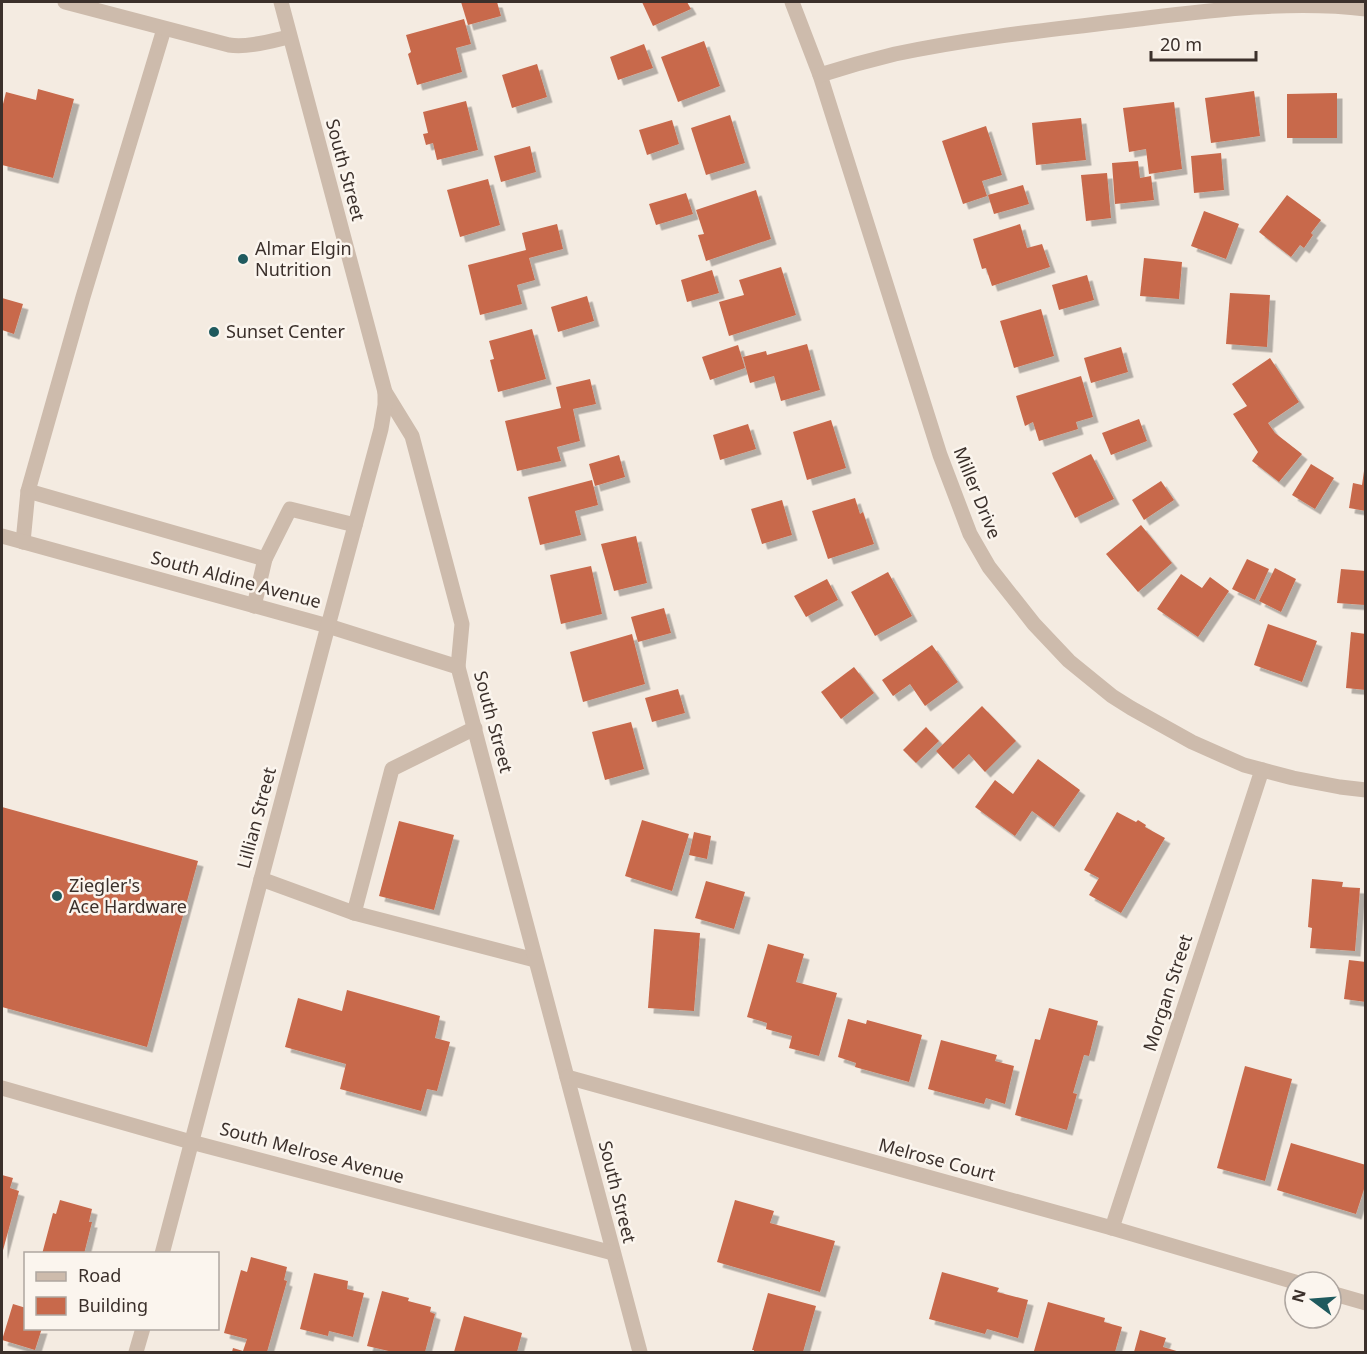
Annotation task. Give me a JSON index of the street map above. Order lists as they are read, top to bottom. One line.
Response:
{"streets":{"street":["South Street","Miller Drive","South Aldine Avenue","Lillian Street","Morgan Street","South Melrose Avenue","Melrose Court"]},"crossings":[["South Street","South Aldine Avenue"],["South Street","Lillian Street"],["South Street","South Melrose Avenue"],["South Street","Melrose Court"],["Miller Drive","Morgan Street"],["South Aldine Avenue","Lillian Street"],["Lillian Street","South Melrose Avenue"],["Morgan Street","Melrose Court"]],"places":["Almar Elgin Nutrition","Sunset Center","Ziegler's Ace Hardware"],"legend":["Road","Building"],"scale_bar":"20 m","north":"left"}
